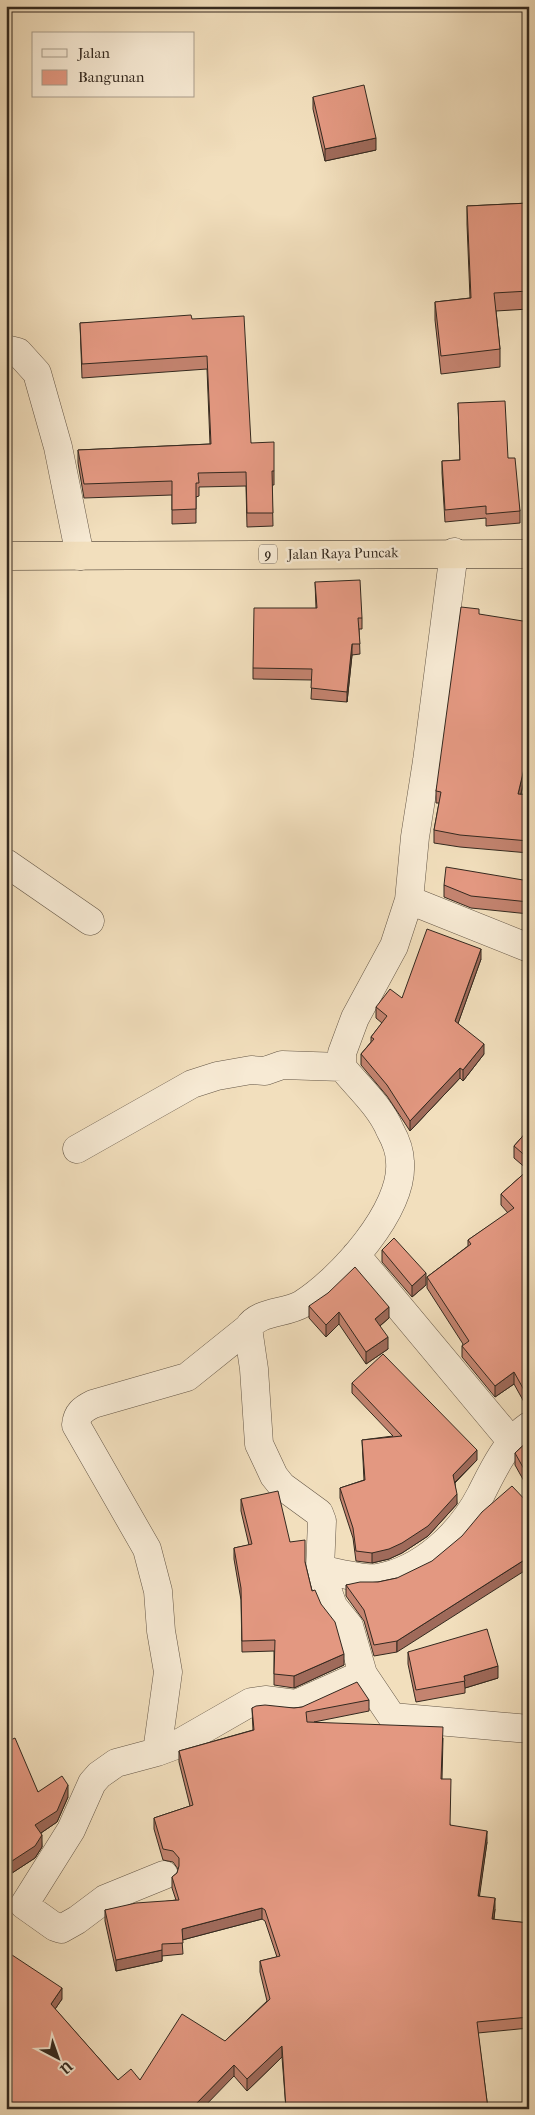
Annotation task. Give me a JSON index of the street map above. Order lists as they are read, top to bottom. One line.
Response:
{"streets":{"highway":["Jalan Raya Puncak","9"]},"legend":["Jalan","Bangunan"],"north":"bottom right"}
